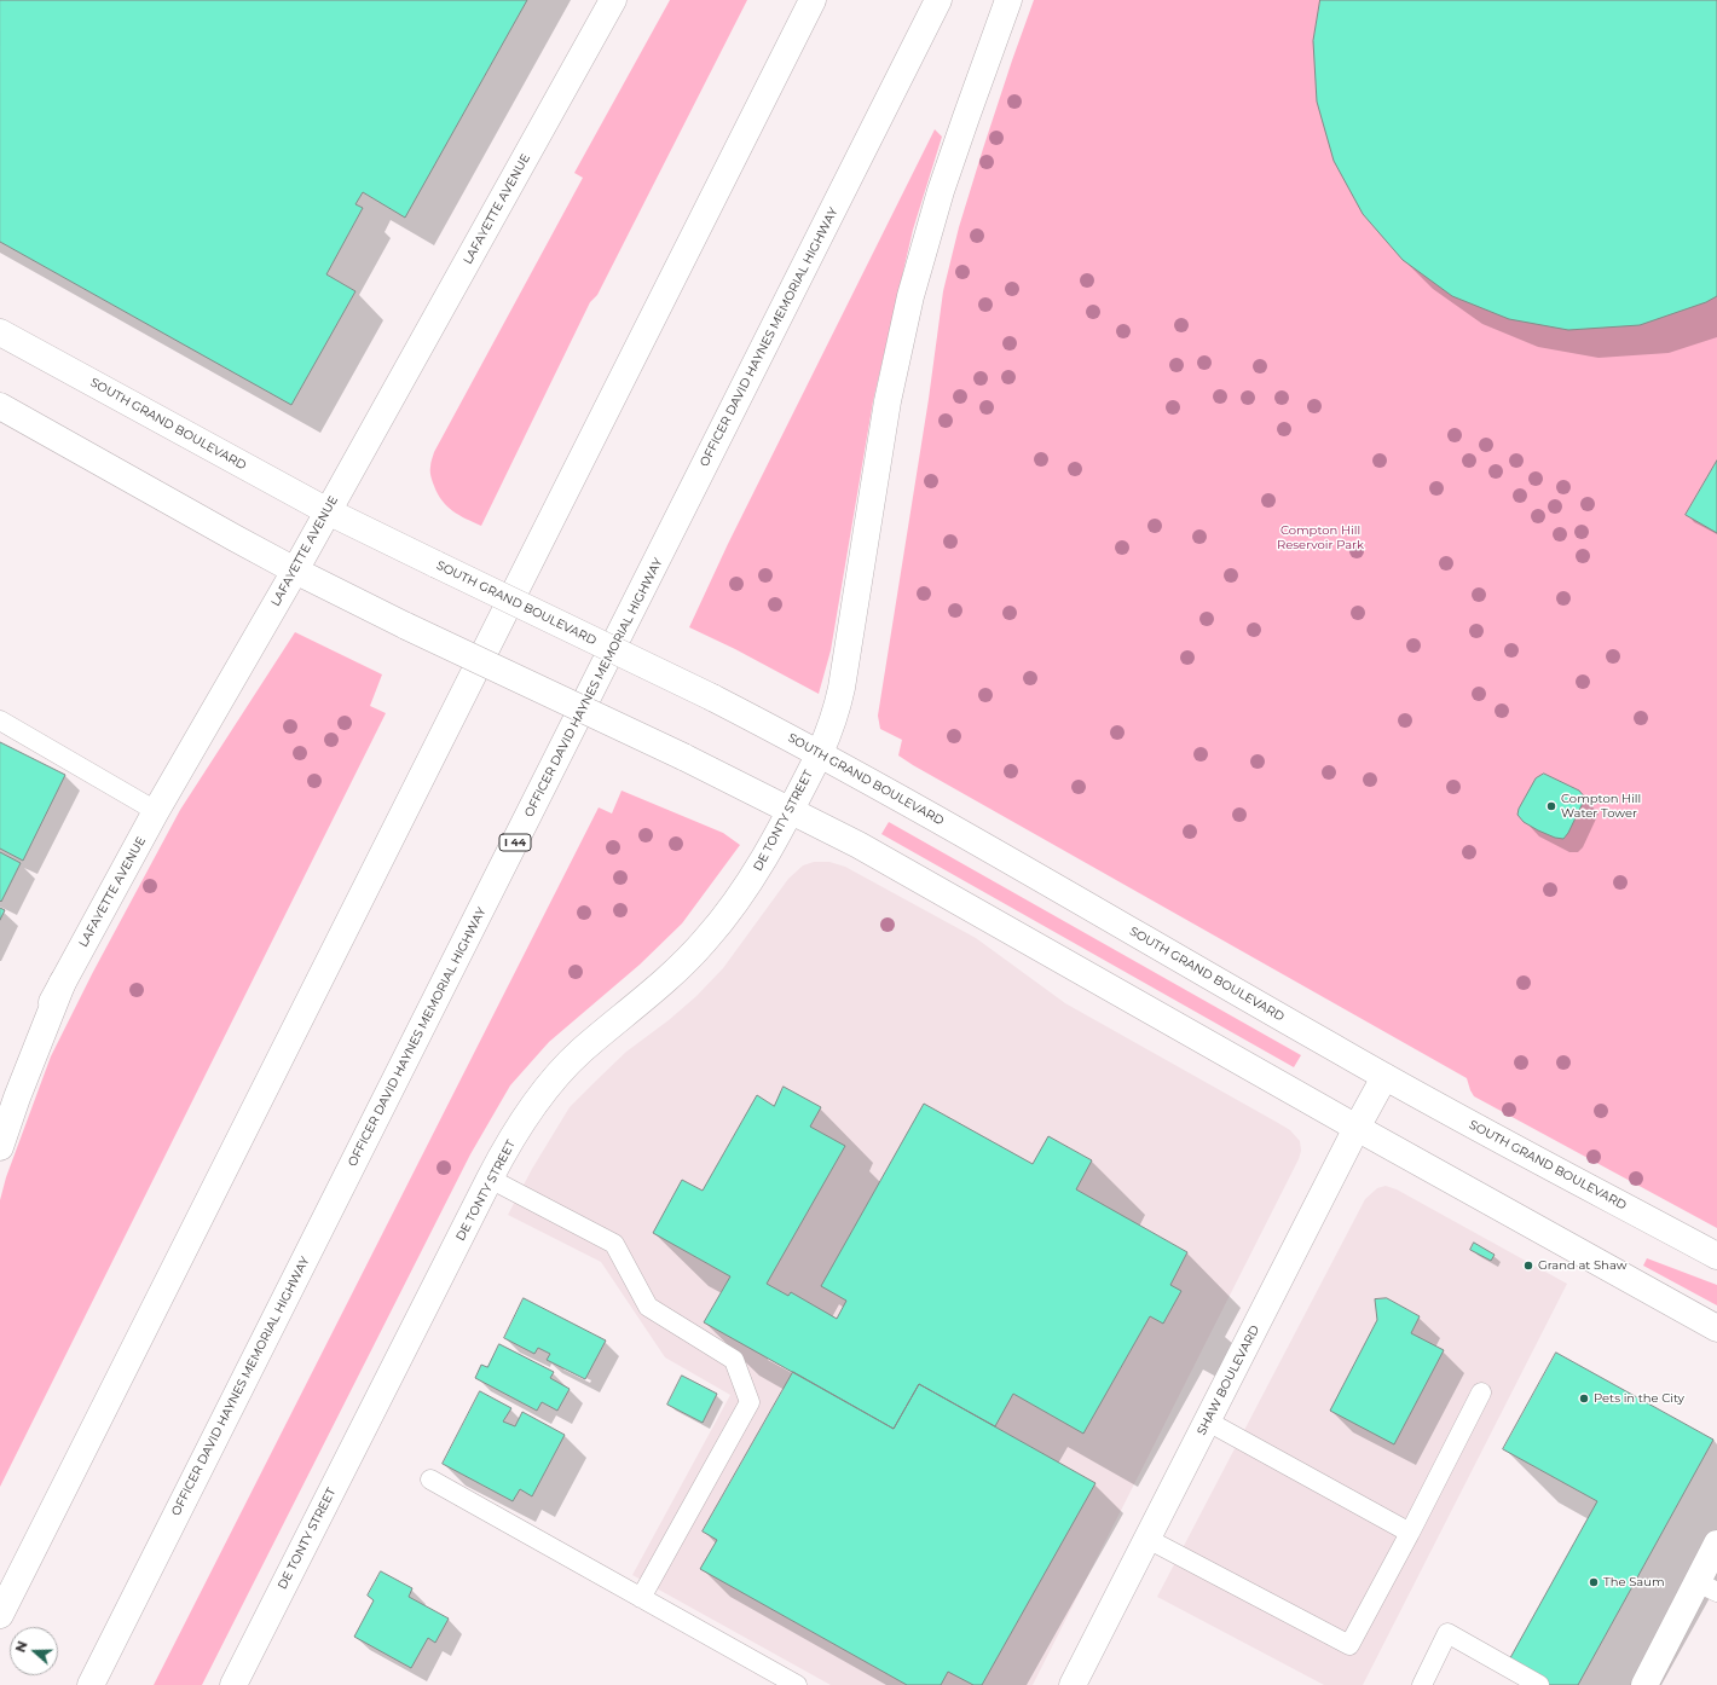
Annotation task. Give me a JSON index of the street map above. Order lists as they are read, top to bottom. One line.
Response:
{"streets":{"main road":["LAFAYETTE AVENUE","OFFICER DAVID HAYNES MEMORIAL HIGHWAY","SOUTH GRAND BOULEVARD","DE TONTY STREET","I 44","SHAW BOULEVARD"]},"crossings":[["LAFAYETTE AVENUE","SOUTH GRAND BOULEVARD"],["SOUTH GRAND BOULEVARD","DE TONTY STREET"],["SOUTH GRAND BOULEVARD","SHAW BOULEVARD"]],"parks":["Compton Hill Reservoir Park"],"places":["Compton Hill Water Tower","Grand at Shaw","Pets in the City","The Saum"],"north":"left"}
